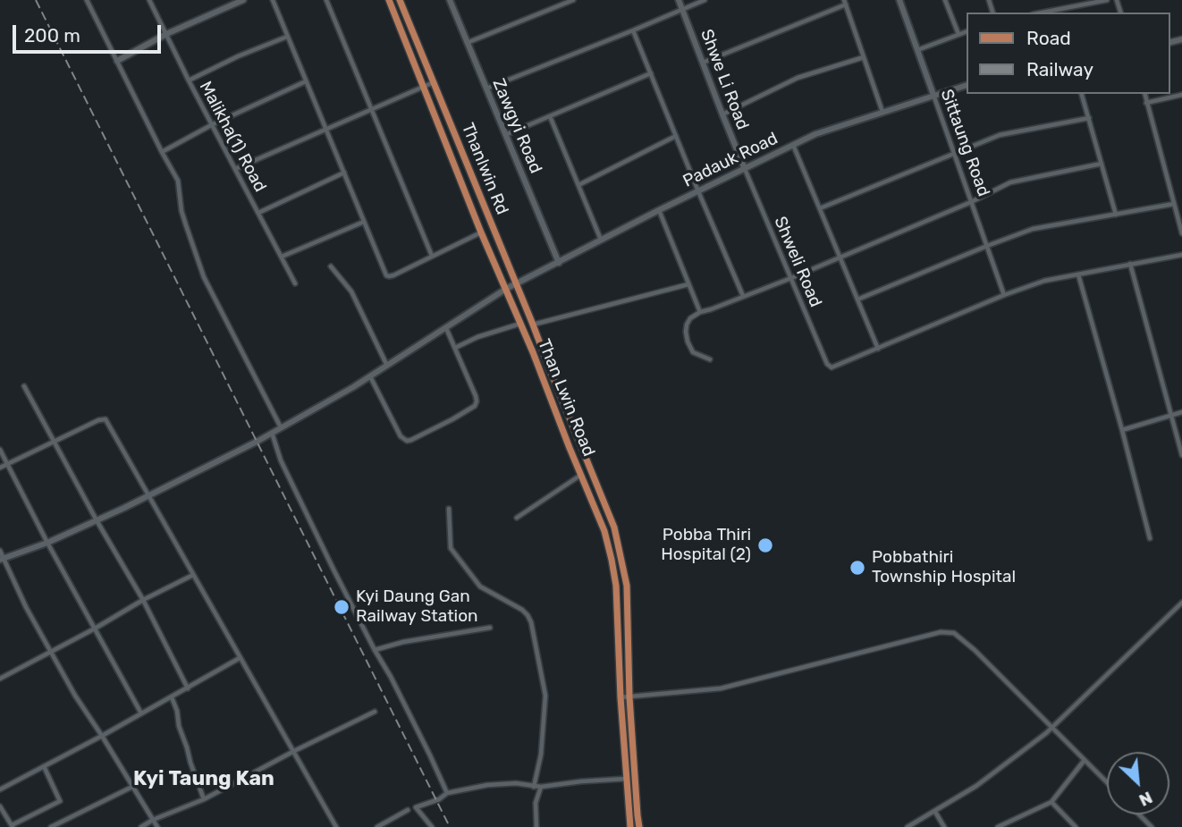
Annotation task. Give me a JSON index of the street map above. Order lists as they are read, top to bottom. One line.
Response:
{"streets":{"main road":["Thanlwin Rd","Than Lwin Road"],"street":["Shwe Li Road","Zawgyi Road","Malikha(1) Road","Sittaung Road","Padauk Road","Shweli Road"]},"crossings":[["Shwe Li Road","Padauk Road"],["Shwe Li Road","Shweli Road"],["Zawgyi Road","Padauk Road"],["Sittaung Road","Padauk Road"],["Padauk Road","Thanlwin Rd"],["Padauk Road","Shweli Road"],["Padauk Road","Than Lwin Road"],["Thanlwin Rd","Than Lwin Road"]],"districts":["Kyi Taung Kan"],"places":["Pobba Thiri Hospital (2)","Pobbathiri Township Hospital","Kyi Daung Gan Railway Station"],"legend":["Road","Railway"],"scale_bar":"200 m","north":"bottom right"}
